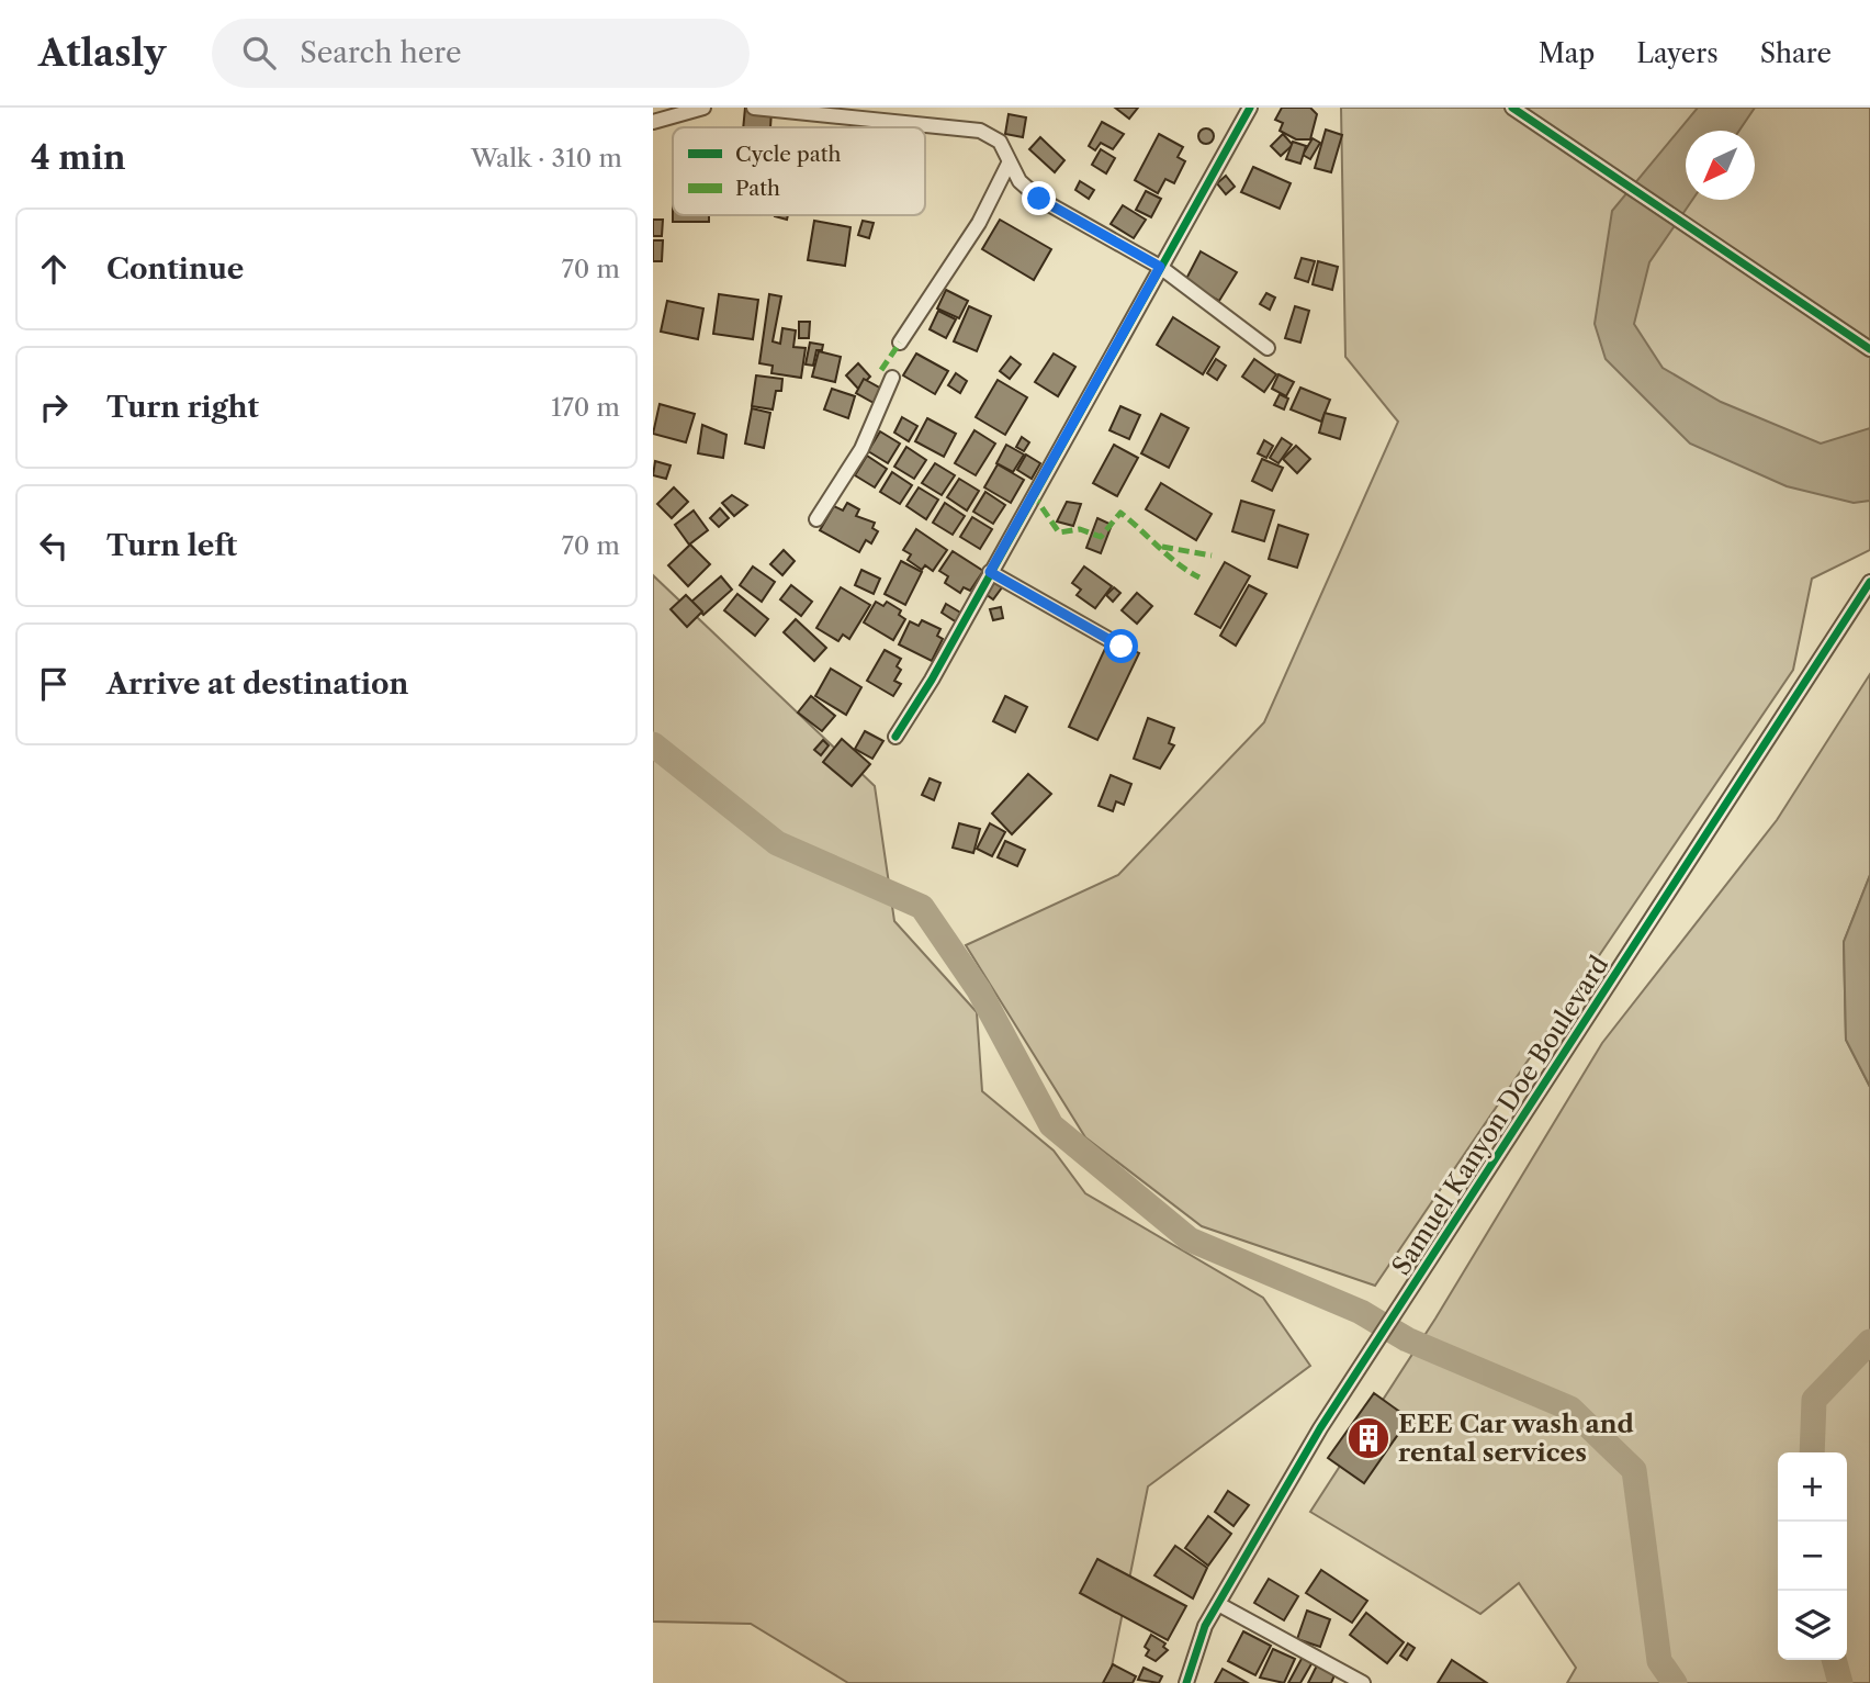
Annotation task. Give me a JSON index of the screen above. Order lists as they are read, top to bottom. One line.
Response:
{"streets":{"street":["Samuel Kanyon Doe Boulevard"]},"places":{"building":["EEE Car wash and rental services"]},"legend":["Cycle path","Path"],"north":"bottom left","page":{"header":"Atlasly","search":"Search here","nav":["Map","Layers","Share"],"heading":["4 min","Walk · 310 m"],"list":[["Continue","70 m"],["Turn right","170 m"],["Turn left","70 m"],"Arrive at destination"],"map_buttons":["+","−"]}}
